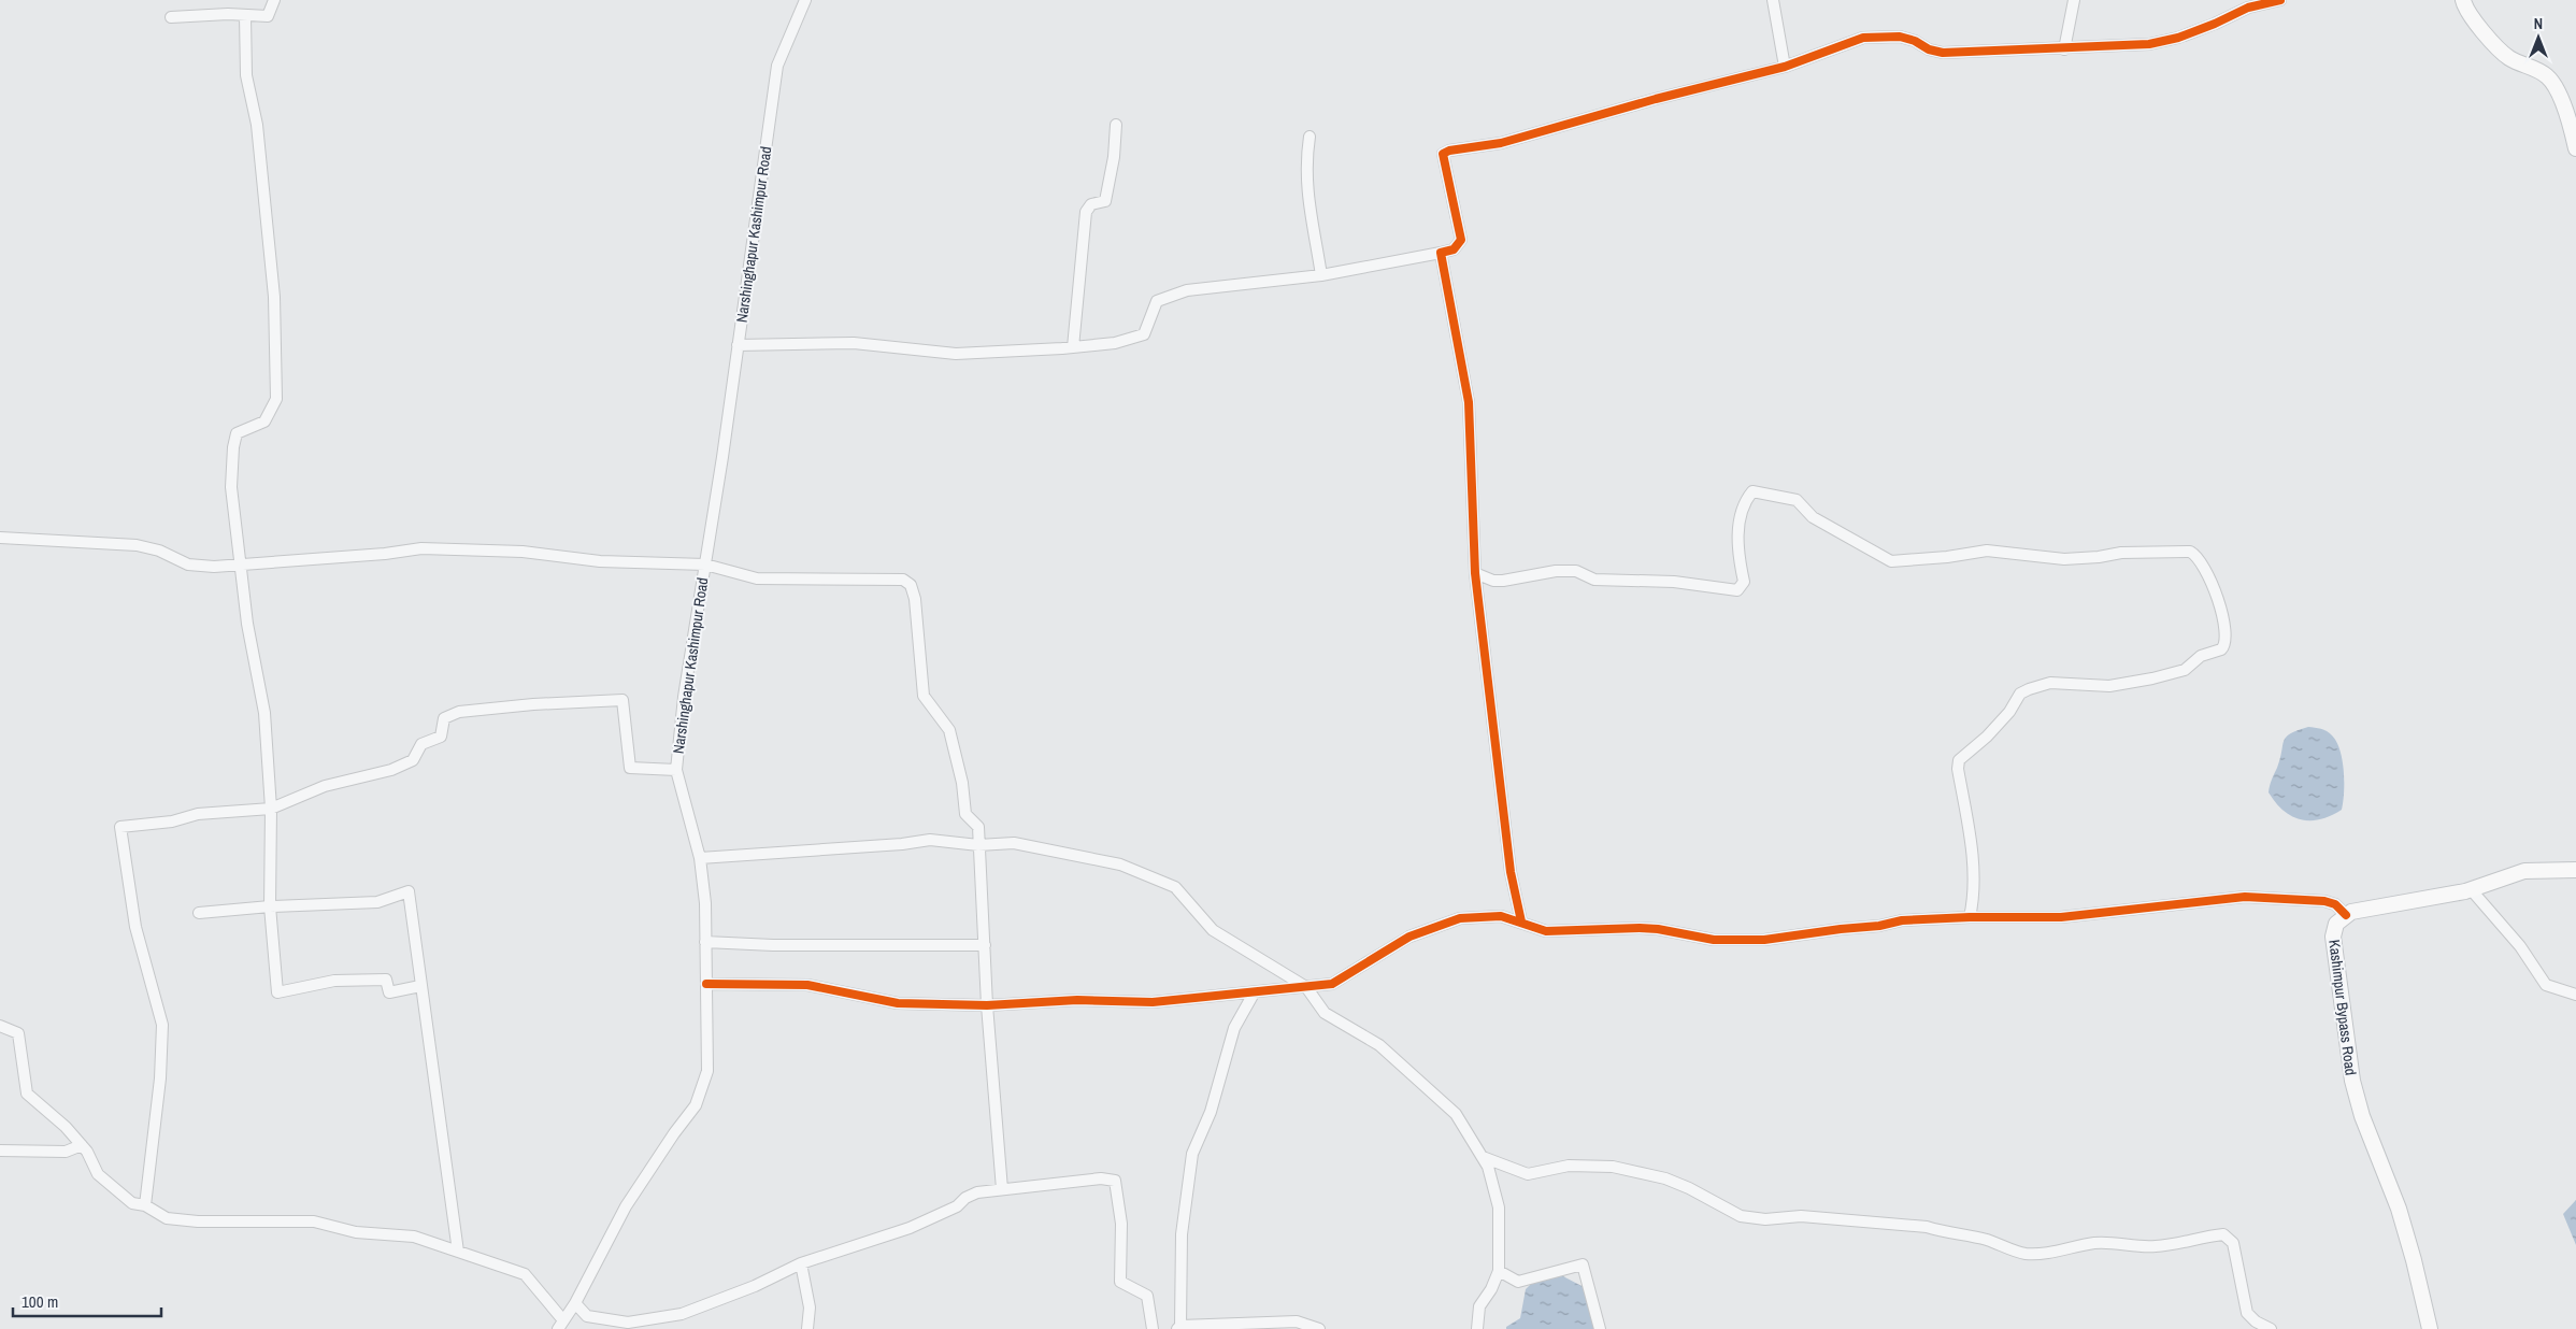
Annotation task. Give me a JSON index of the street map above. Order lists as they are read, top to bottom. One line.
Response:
{"streets":{"main road":["Kashimpur Bypass Road"],"street":["Narshinghapur Kashimpur Road"]},"scale_bar":"100 m","north":"top"}
